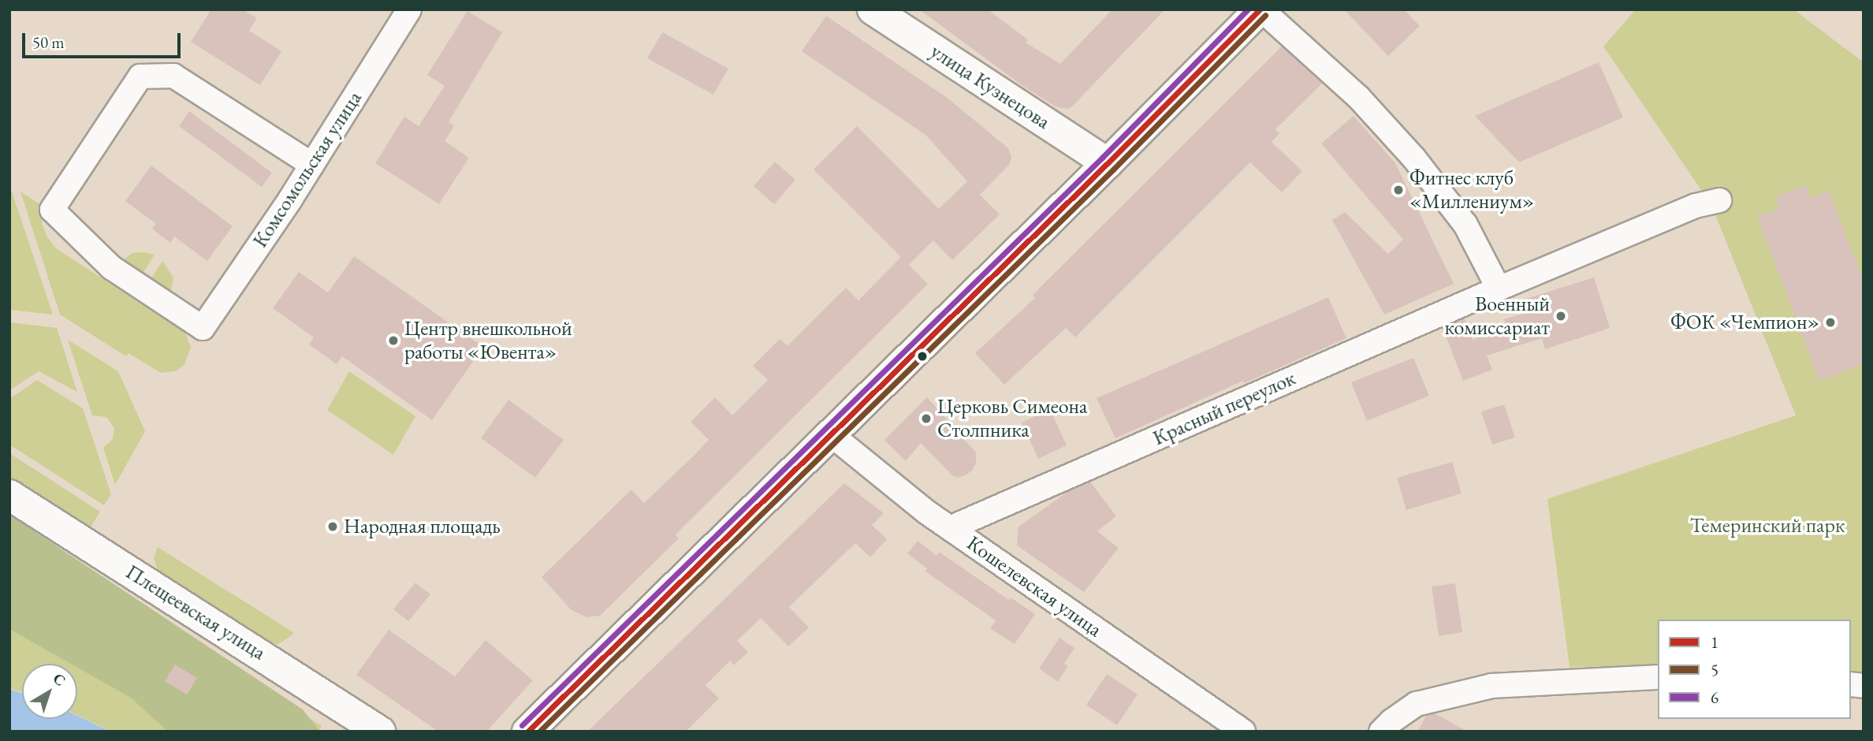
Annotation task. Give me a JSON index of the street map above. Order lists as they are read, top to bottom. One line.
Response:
{"streets":{"main road":["улица Кузнецова","Плещеевская улица"],"street":["Комсомольская улица","Красный переулок","Кошелевская улица"]},"crossings":[["Красный переулок","Кошелевская улица"]],"parks":["Темеринский парк"],"places":["Фитнес клуб «Миллениум»","Военный комиссариат","ФОК «Чемпион»","Центр внешкольной работы «Ювента»","Церковь Симеона Столпника","Народная площадь"],"lines":["transit line 1","transit line 6","transit line 5"],"legend":["1","5","6"],"scale_bar":"50 m","north":"top right"}
